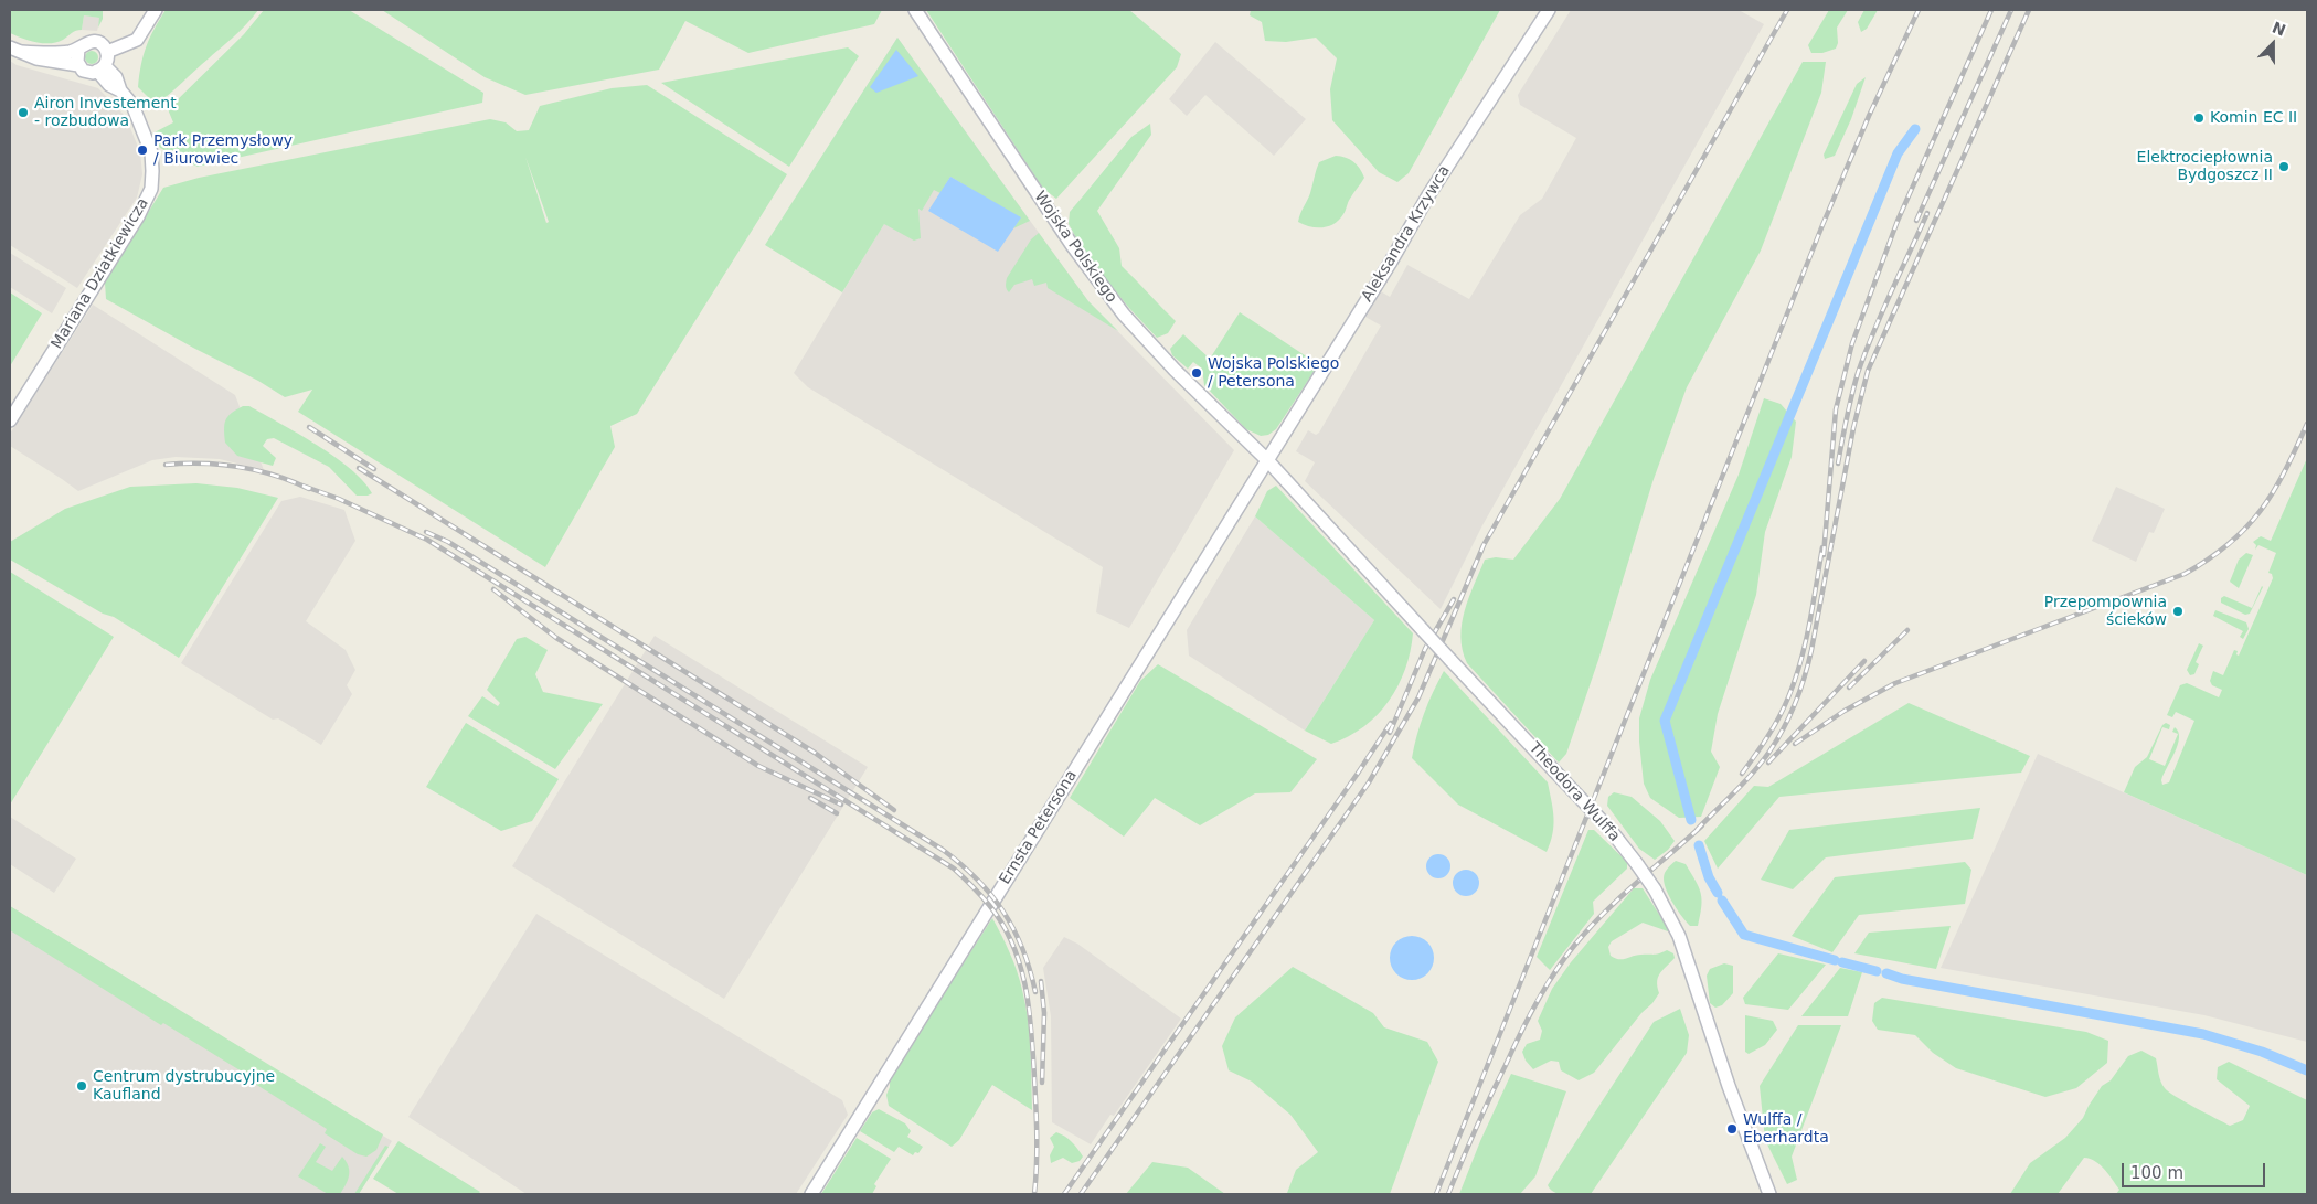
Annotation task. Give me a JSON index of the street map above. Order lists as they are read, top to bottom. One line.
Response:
{"streets":{"street":["Aleksandra Krzywca","Wojska Polskiego","Mariana Dziatkiewicza","Theodora Wulffa","Ernsta Petersona"]},"crossings":[["Aleksandra Krzywca","Wojska Polskiego"],["Aleksandra Krzywca","Theodora Wulffa"],["Aleksandra Krzywca","Ernsta Petersona"],["Wojska Polskiego","Theodora Wulffa"],["Wojska Polskiego","Ernsta Petersona"],["Theodora Wulffa","Ernsta Petersona"]],"places":["Airon Investement - rozbudowa","Komin EC II","Park Przemysłowy / Biurowiec","Elektrociepłownia Bydgoszcz II","Wojska Polskiego / Petersona","Przepompownia ścieków","Centrum dystrubucyjne Kaufland","Wulffa / Eberhardta"],"scale_bar":"100 m","north":"top"}
